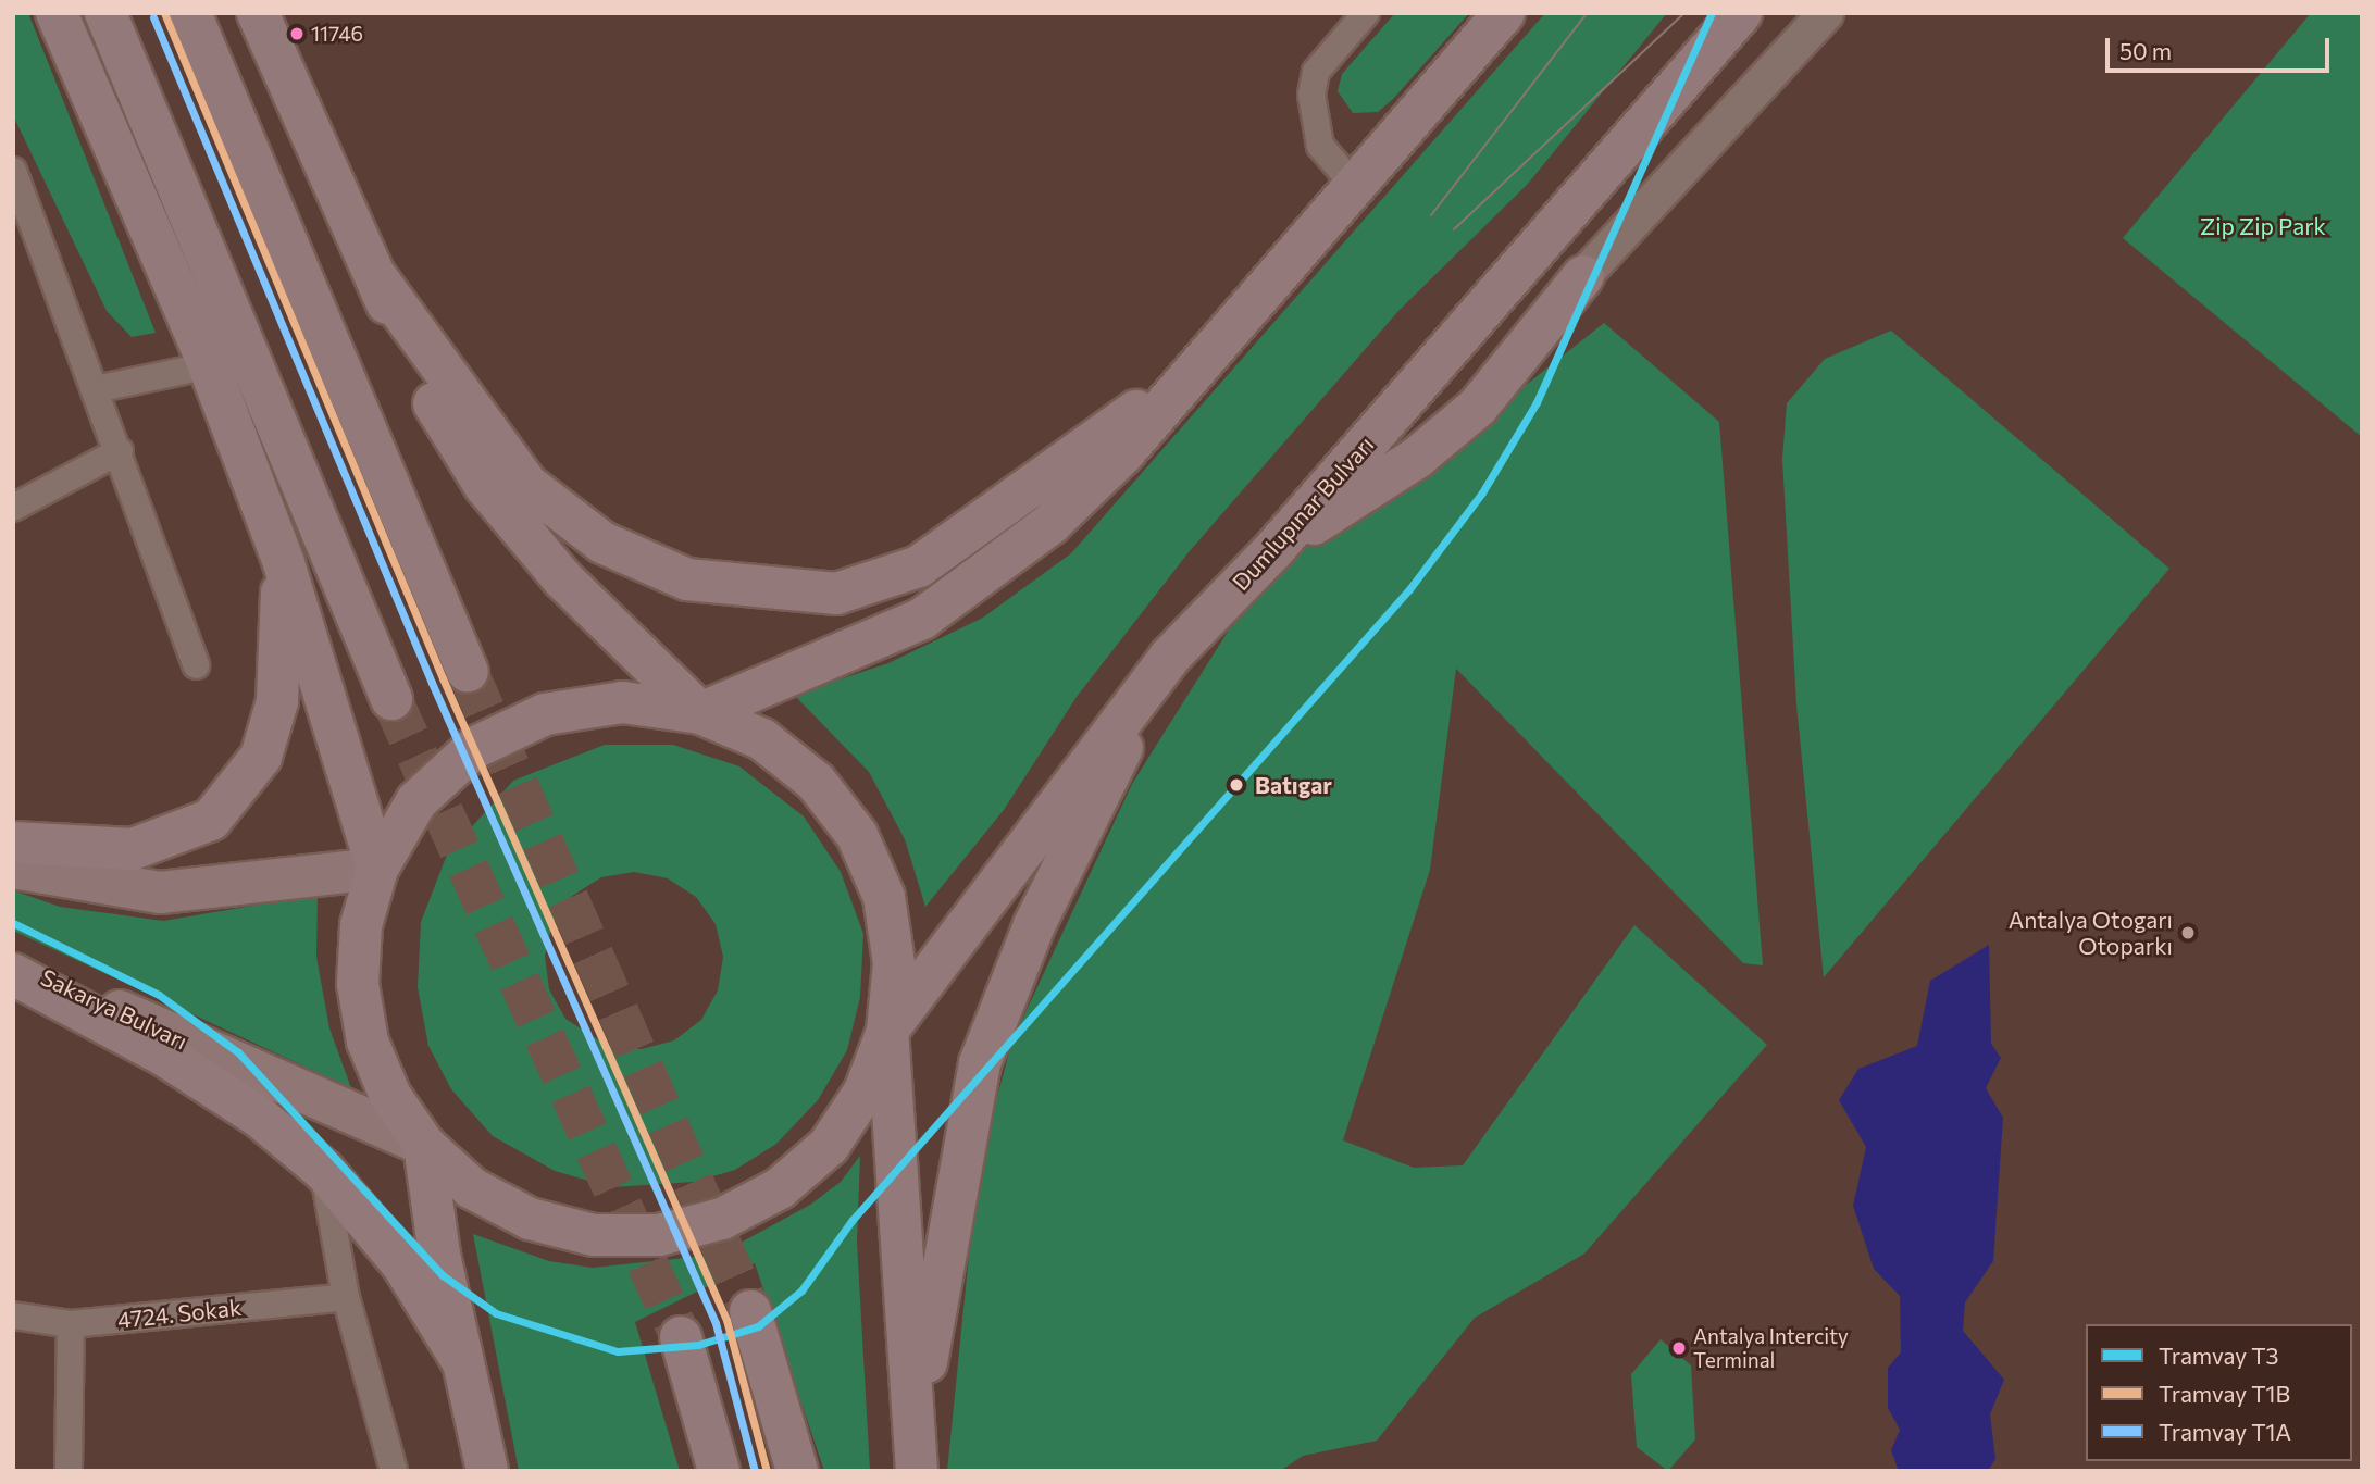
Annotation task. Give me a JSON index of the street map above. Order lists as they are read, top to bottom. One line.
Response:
{"streets":{"highway":["Dumlupınar Bulvarı"],"main road":["Sakarya Bulvarı"],"street":["4724. Sokak"]},"parks":["Zip Zip Park"],"places":["11746","Batıgar","Antalya Otogarı Otoparkı","Antalya Intercity Terminal"],"lines":["tram line T3","tram line T1B","tram line T1A"],"legend":["Tramvay T3","Tramvay T1B","Tramvay T1A"],"scale_bar":"50 m"}
